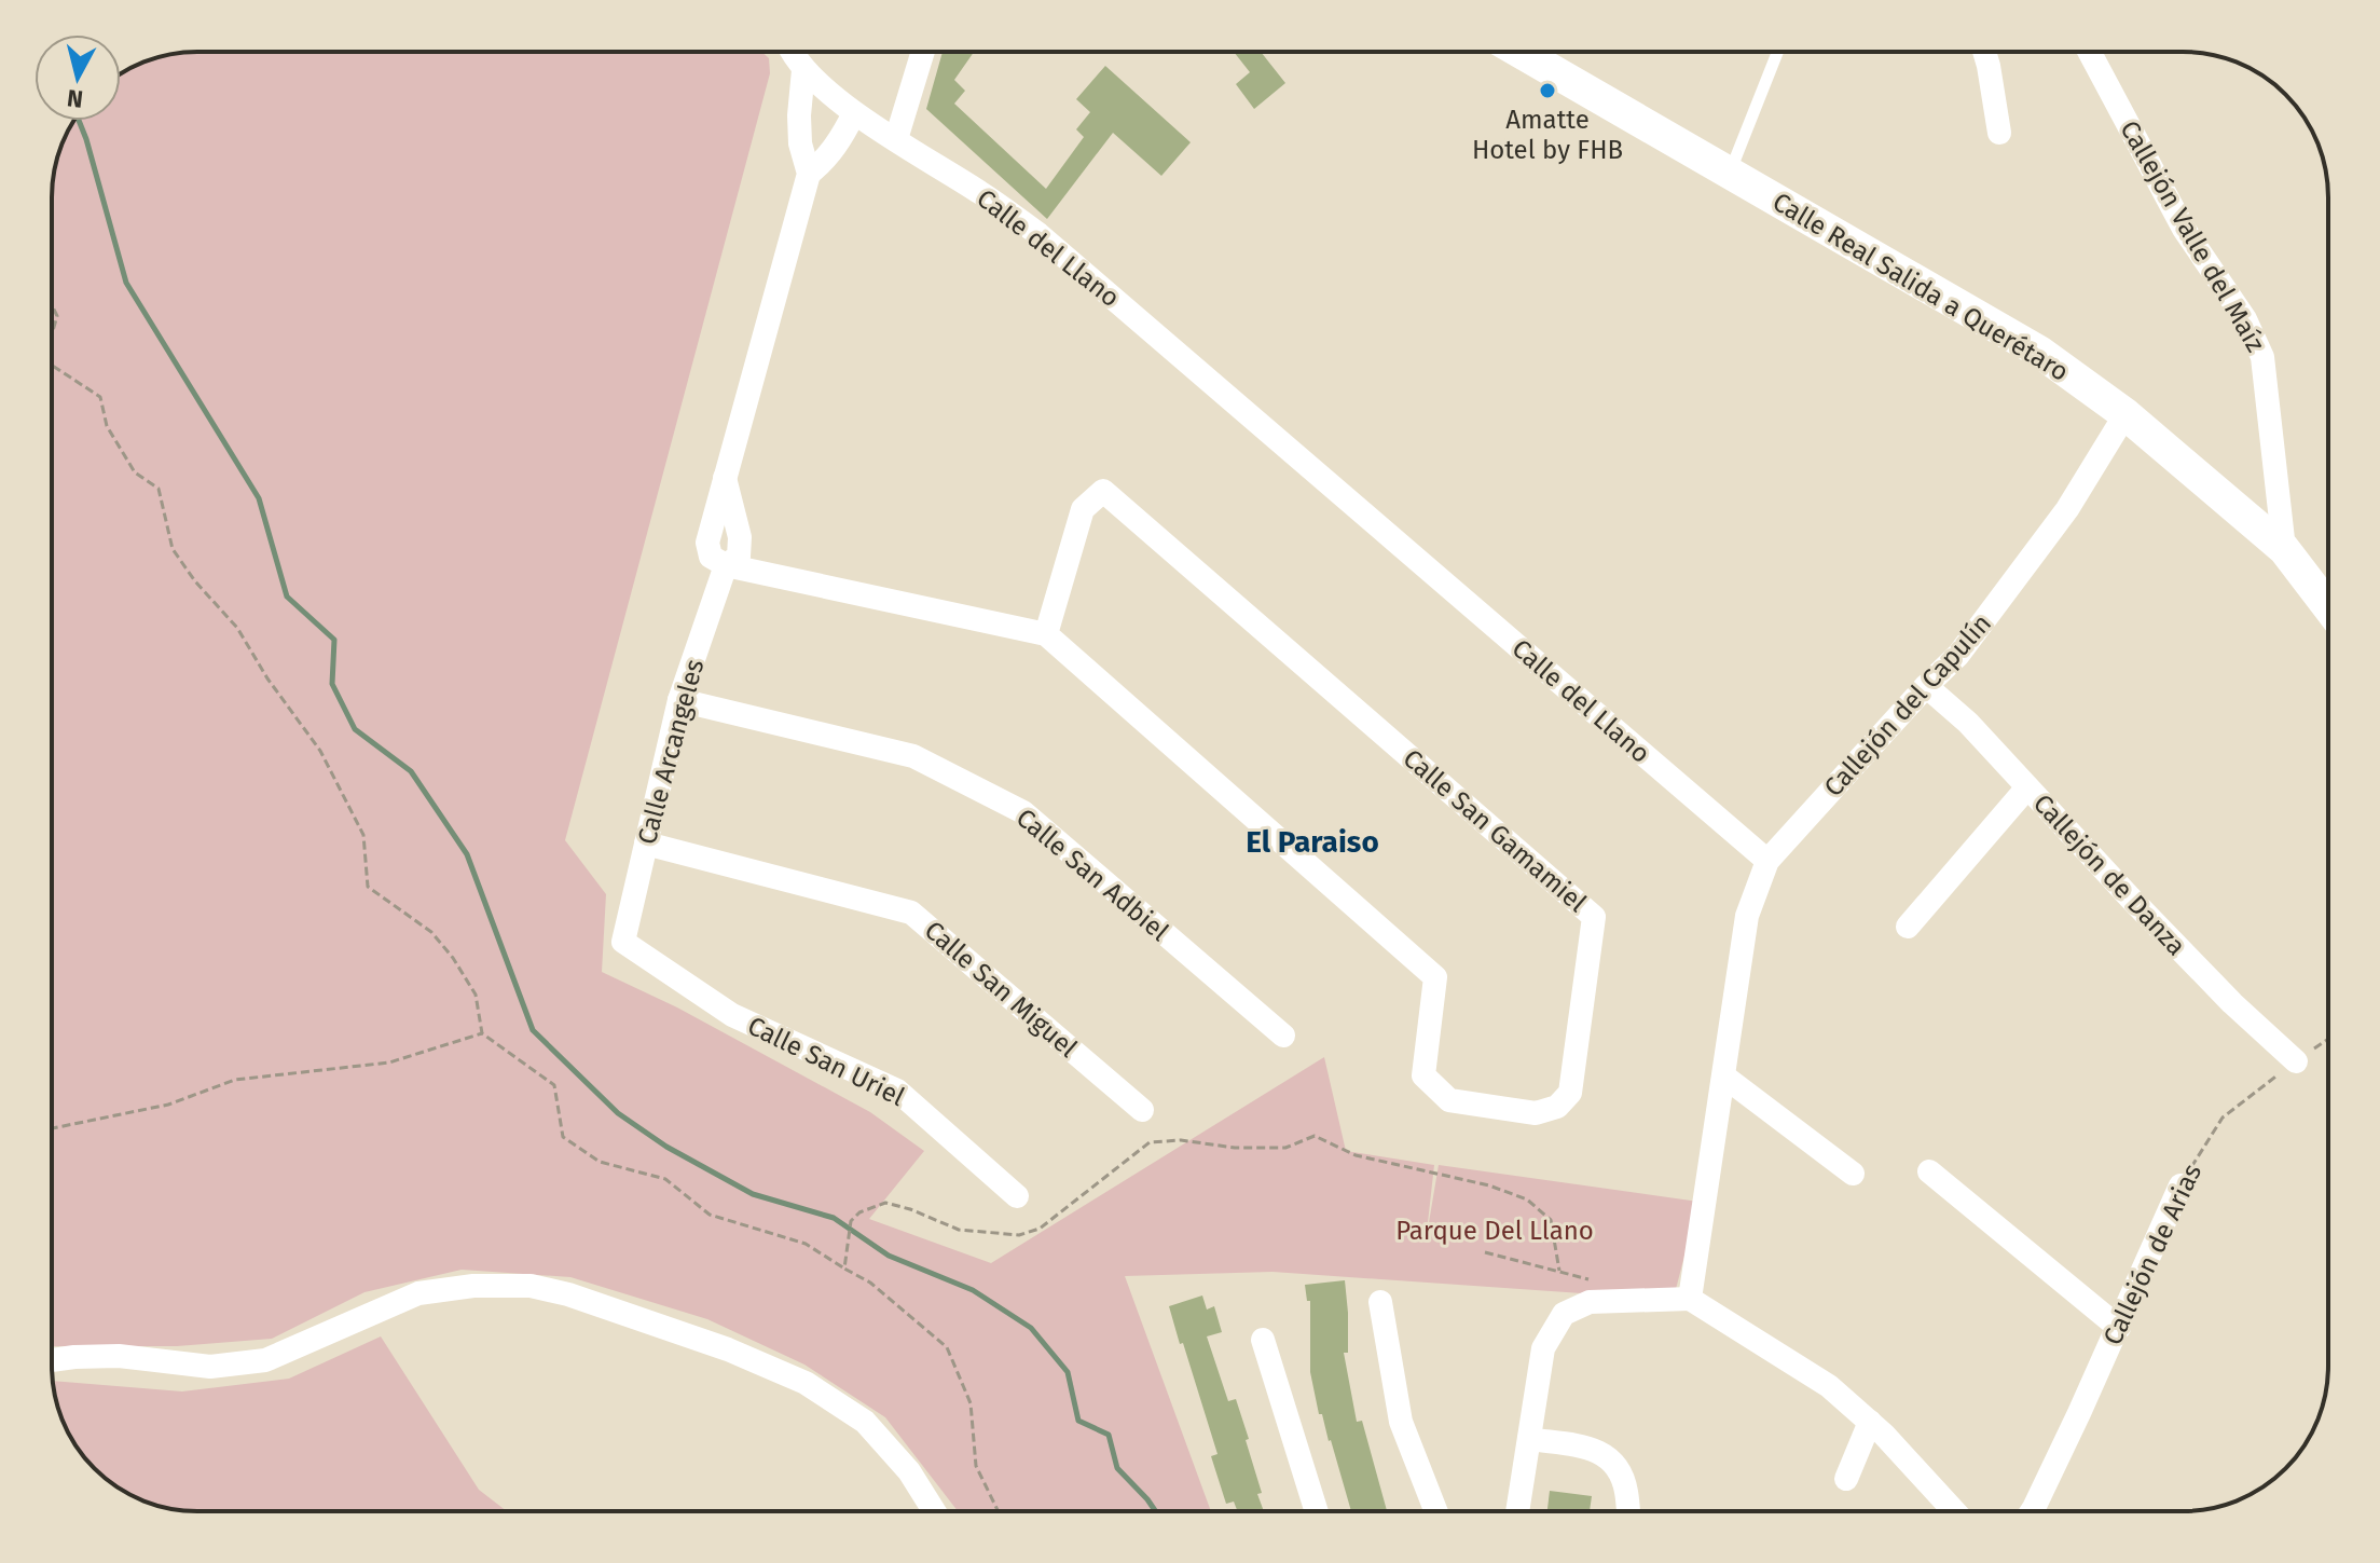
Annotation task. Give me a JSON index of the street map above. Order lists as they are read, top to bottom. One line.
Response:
{"streets":{"street":["Callejón Valle del Maíz","Calle del Llano","Calle Real Salida a Querétaro","Callejón del Capulín","Calle Arcangeles","Calle San Gamamiel","Calle San Adbiel","Callejón de Danza","Calle San Miguel","Calle San Uriel","Callejón de Arias"]},"crossings":[["Callejón Valle del Maíz","Calle Real Salida a Querétaro"],["Calle del Llano","Callejón del Capulín"],["Calle del Llano","Calle Arcangeles"],["Calle Real Salida a Querétaro","Callejón del Capulín"],["Callejón del Capulín","Callejón de Danza"],["Calle Arcangeles","Calle San Gamamiel"],["Calle Arcangeles","Calle San Adbiel"],["Calle Arcangeles","Calle San Miguel"],["Calle Arcangeles","Calle San Uriel"],["Callejón de Danza","Callejón de Arias"]],"districts":["El Paraiso"],"parks":["Parque Del Llano"],"places":["Amatte Hotel by FHB"],"north":"bottom"}
